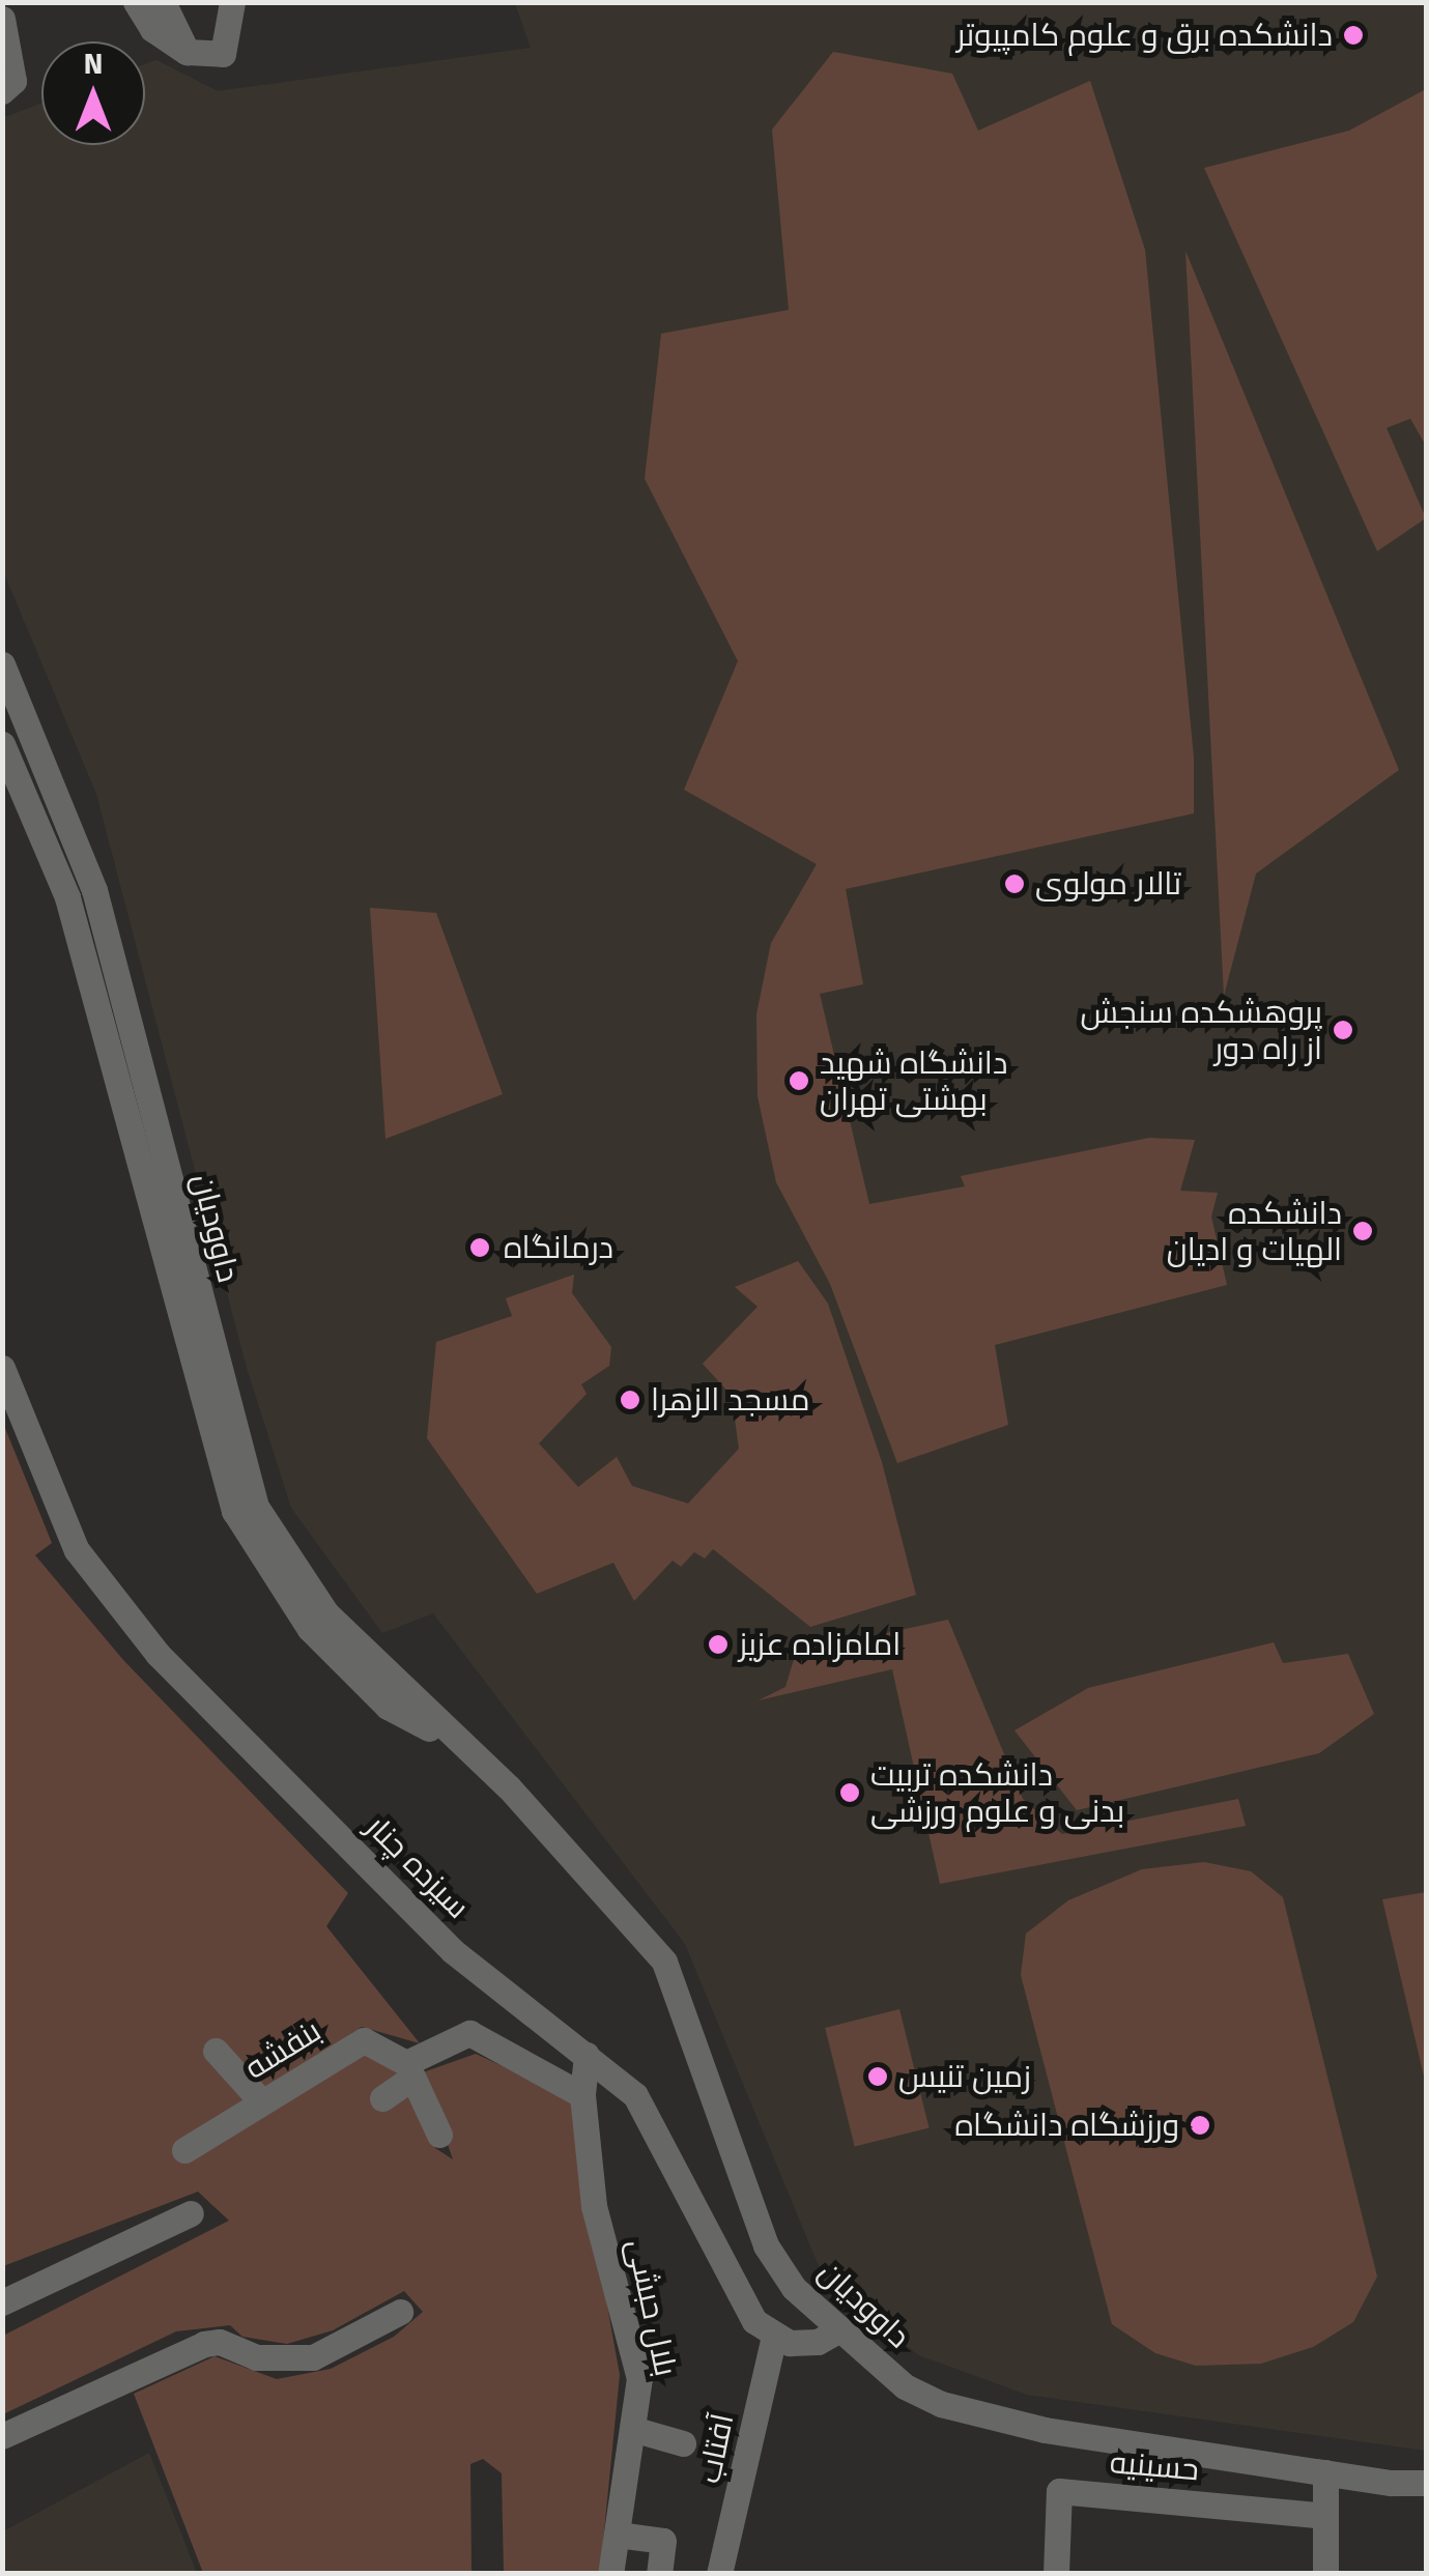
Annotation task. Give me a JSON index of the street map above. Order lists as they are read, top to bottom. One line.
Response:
{"streets":{"street":["داوودیان","سیزده چنار","بنفشه","بلال حبشی","آفتاب","حسینیه"]},"crossings":[["سیزده چنار","بلال حبشی"],["سیزده چنار","آفتاب"]],"places":["دانشکده برق و علوم کامپیوتر","تالار مولوی","پروهشکده سنجش از راه دور","دانشگاه شهید بهشتی تهران","دانشکده الهیات و ادیان","درمانگاه","مسجد الزهرا","امامزاده عزیز","دانشکده تربیت بدنی و علوم ورزشی","زمین تنیس","ورزشگاه دانشگاه"],"north":"top"}
